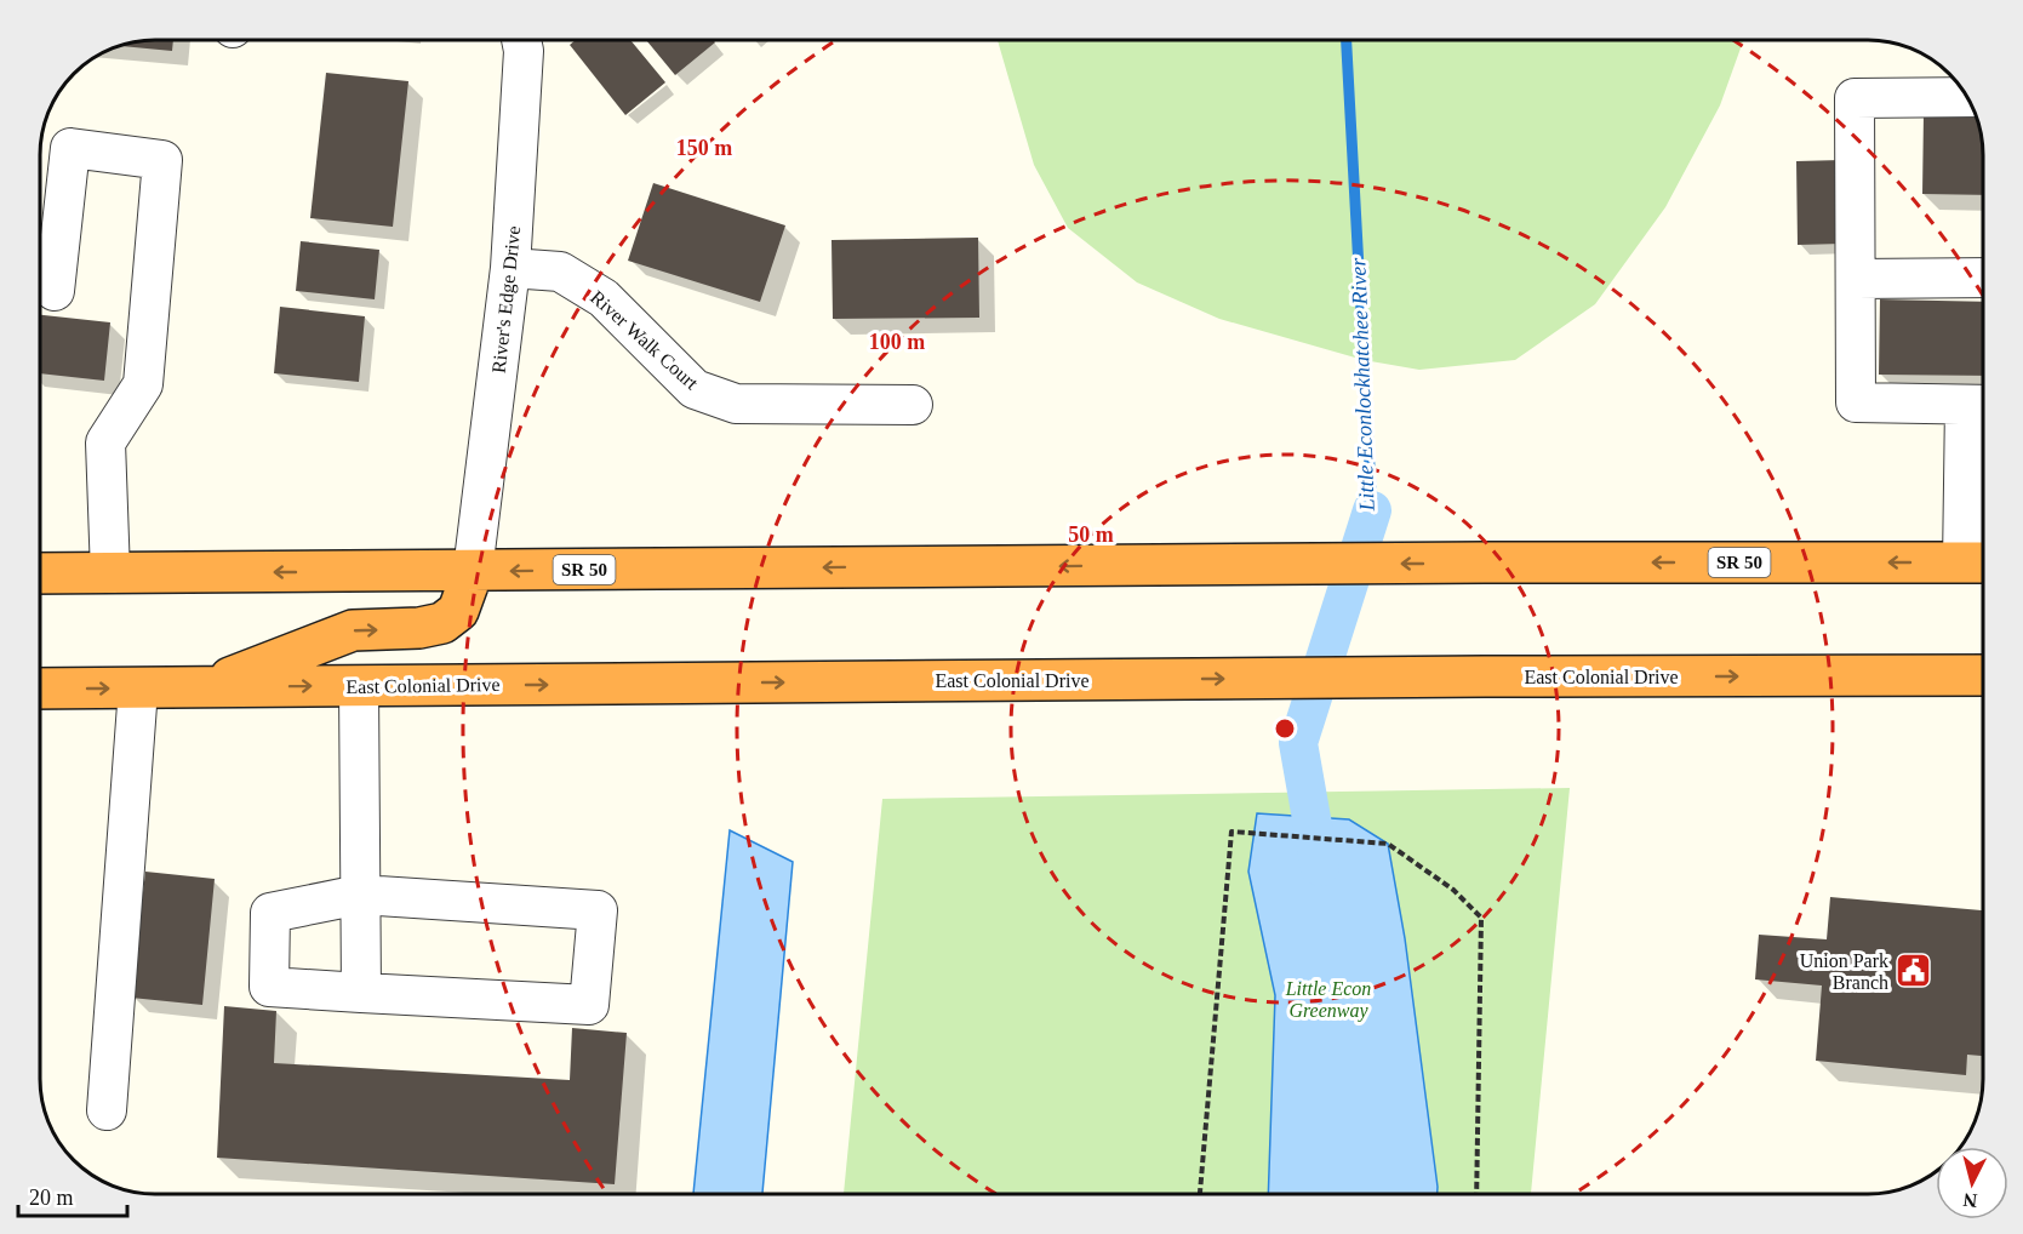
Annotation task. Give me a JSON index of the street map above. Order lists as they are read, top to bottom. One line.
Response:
{"streets":{"highway":["SR 50","East Colonial Drive"],"street":["River's Edge Drive","River Walk Court"]},"crossings":[["River's Edge Drive","River Walk Court"],["River's Edge Drive","SR 50"]],"water":["Little Econlockhatchee River"],"parks":["Little Econ Greenway"],"places":{"public building":["Union Park Branch"]},"scale_bar":"20 m","north":"bottom","rings":["150 m","100 m","50 m"]}
